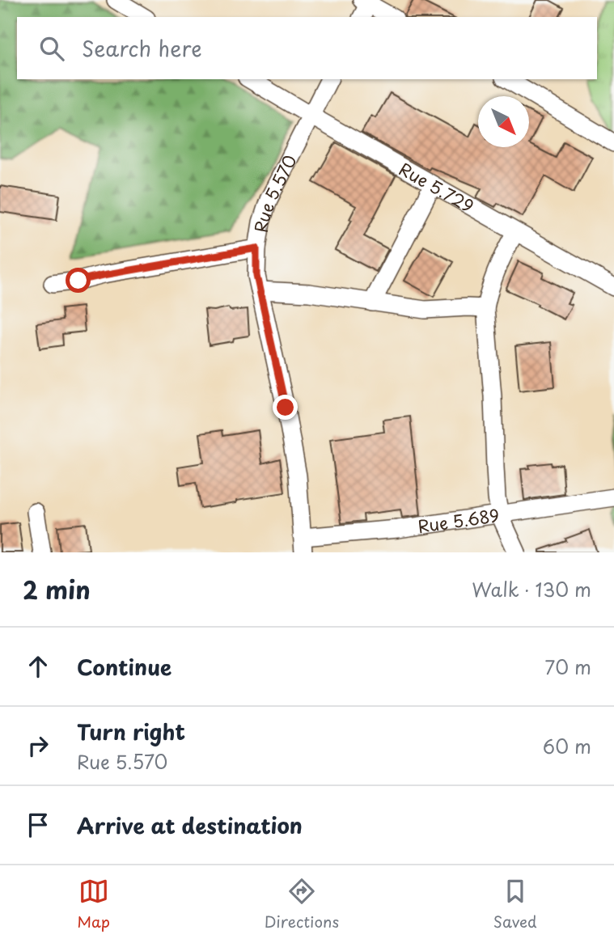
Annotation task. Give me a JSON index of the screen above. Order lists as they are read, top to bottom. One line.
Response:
{"streets":{"street":["Rue 5.729","Rue 5.570","Rue 5.689"]},"crossings":[["Rue 5.729","Rue 5.570"],["Rue 5.570","Rue 5.689"]],"north":"bottom right","page":{"search":"Search here","heading":["2 min","Walk · 130 m"],"list":[["Continue","70 m"],["Turn right","Rue 5.570","60 m"],"Arrive at destination"],"nav":["Map","Directions","Saved"]}}
